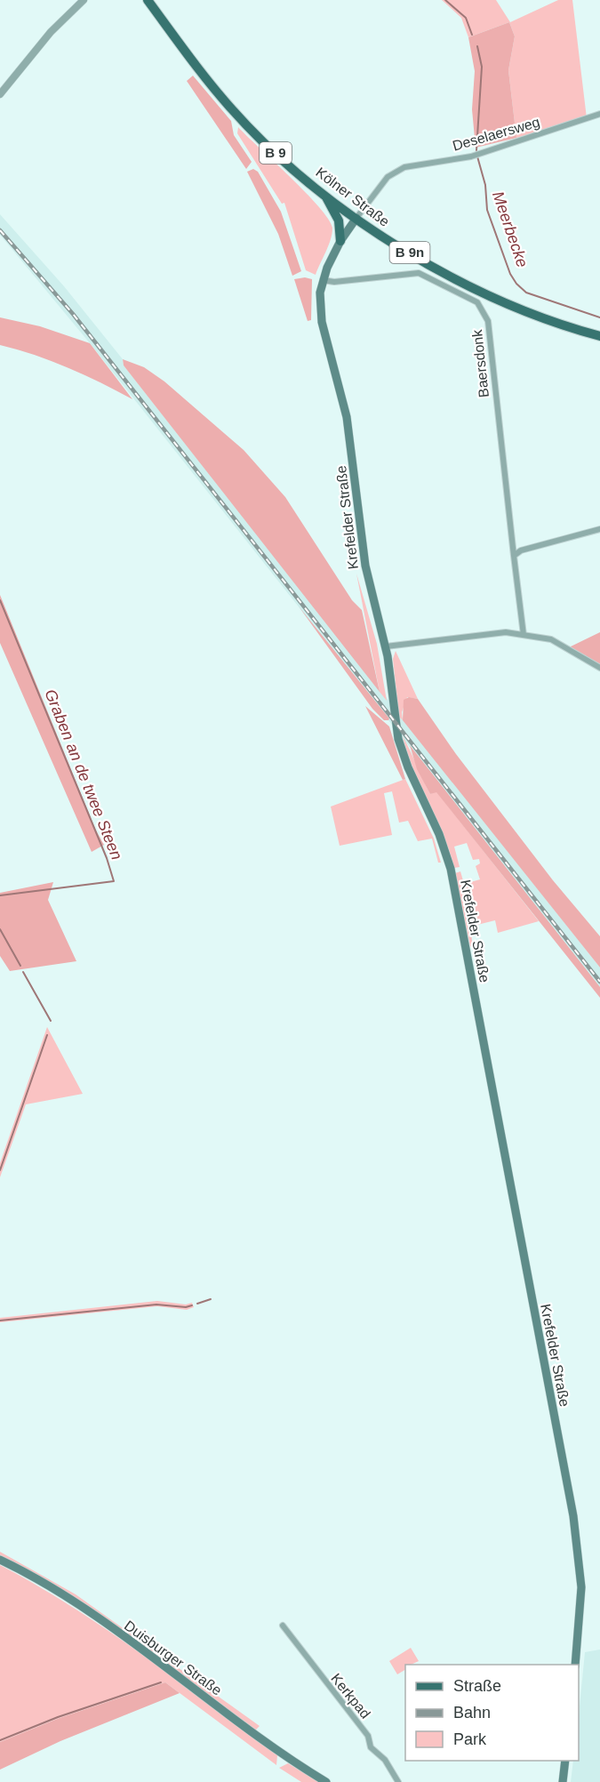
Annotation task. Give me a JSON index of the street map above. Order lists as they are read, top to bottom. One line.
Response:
{"streets":{"main road":["B 9","Kölner Straße","B 9n","Krefelder Straße","Duisburger Straße"],"street":["Deselaersweg","Baersdonk","Kerkpad"]},"crossings":[["Deselaersweg","Kölner Straße"],["Deselaersweg","Krefelder Straße"],["Kölner Straße","Krefelder Straße"],["Baersdonk","Krefelder Straße"]],"water":["Meerbecke","Graben an de twee Steen"],"legend":["Straße","Bahn","Park"]}
